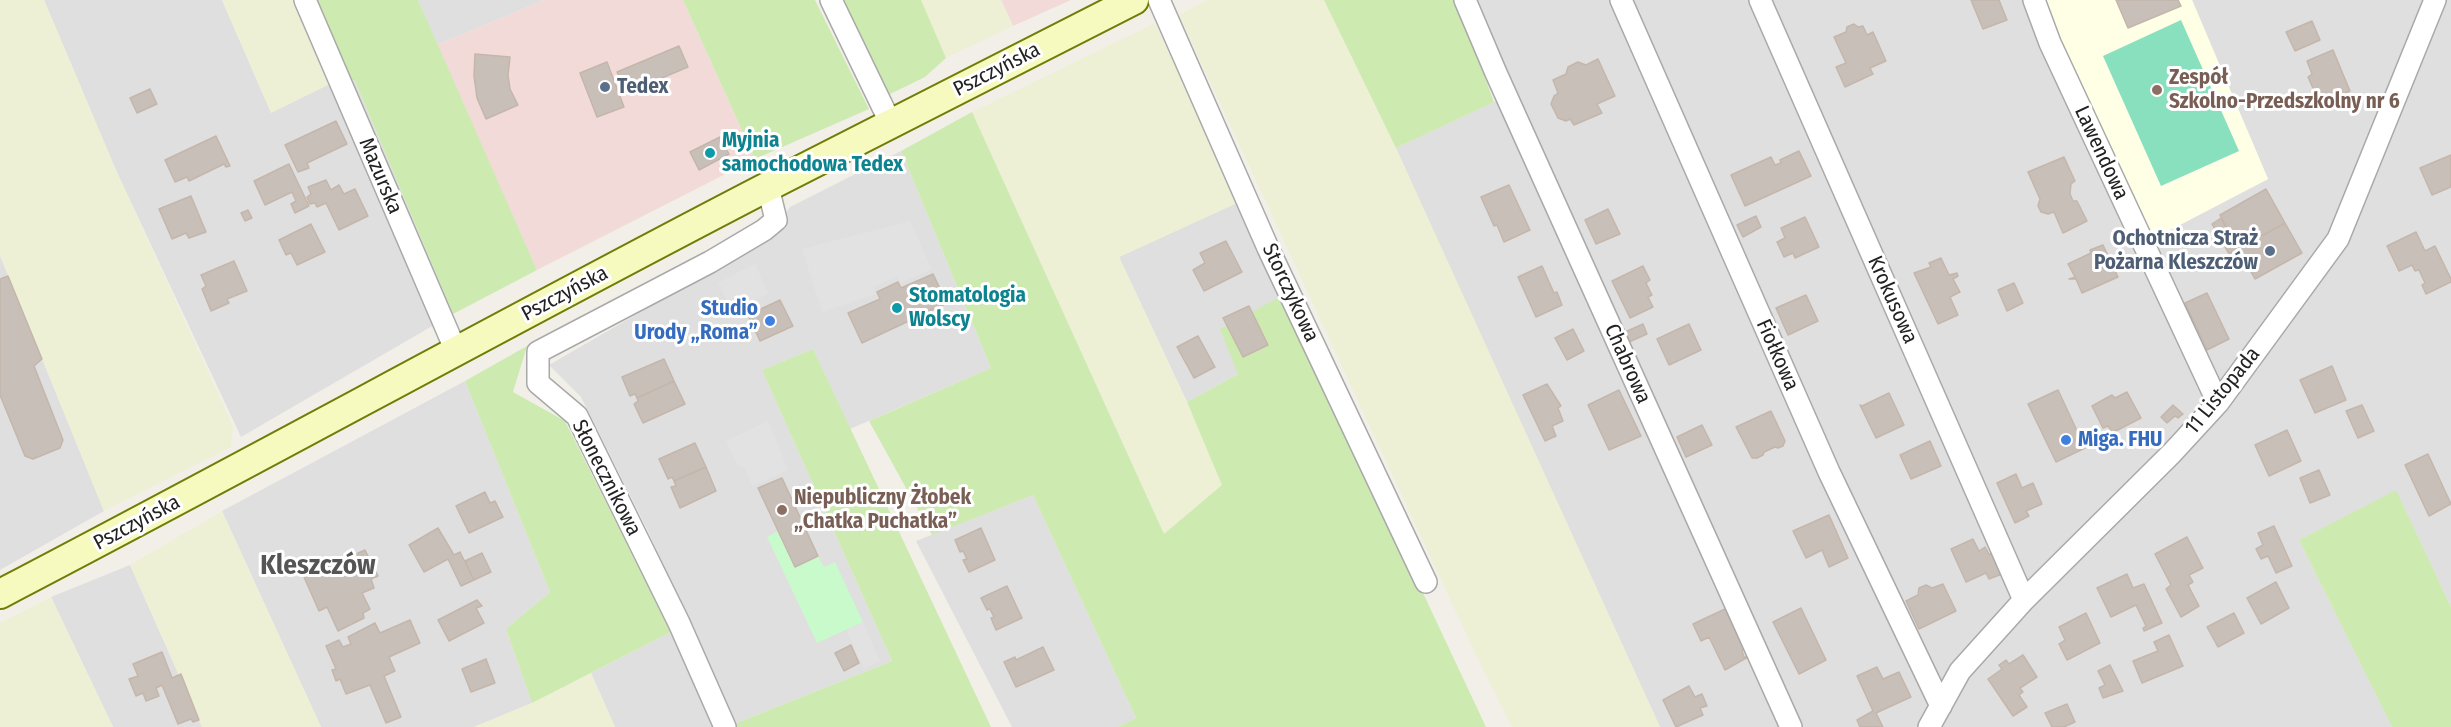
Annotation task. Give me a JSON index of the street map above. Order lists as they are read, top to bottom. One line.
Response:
{"streets":{"main road":["Pszczyńska"],"street":["Lawendowa","Mazurska","Storczykowa","Krokusowa","Fiołkowa","Chabrowa","11 Listopada","Słonecznikowa"]},"crossings":[["Pszczyńska","Mazurska"],["Pszczyńska","Słonecznikowa"],["Lawendowa","11 Listopada"],["Krokusowa","11 Listopada"],["Fiołkowa","11 Listopada"]],"districts":["Kleszczów"],"places":["Tedex","Zespół Szkolno-Przedszkolny nr 6","Myjnia samochodowa Tedex","Ochotnicza Straż Pożarna Kleszczów","Stomatologia Wolscy","Studio Urody „Roma”","Miga. FHU","Niepubliczny Żłobek „Chatka Puchatka”"]}
